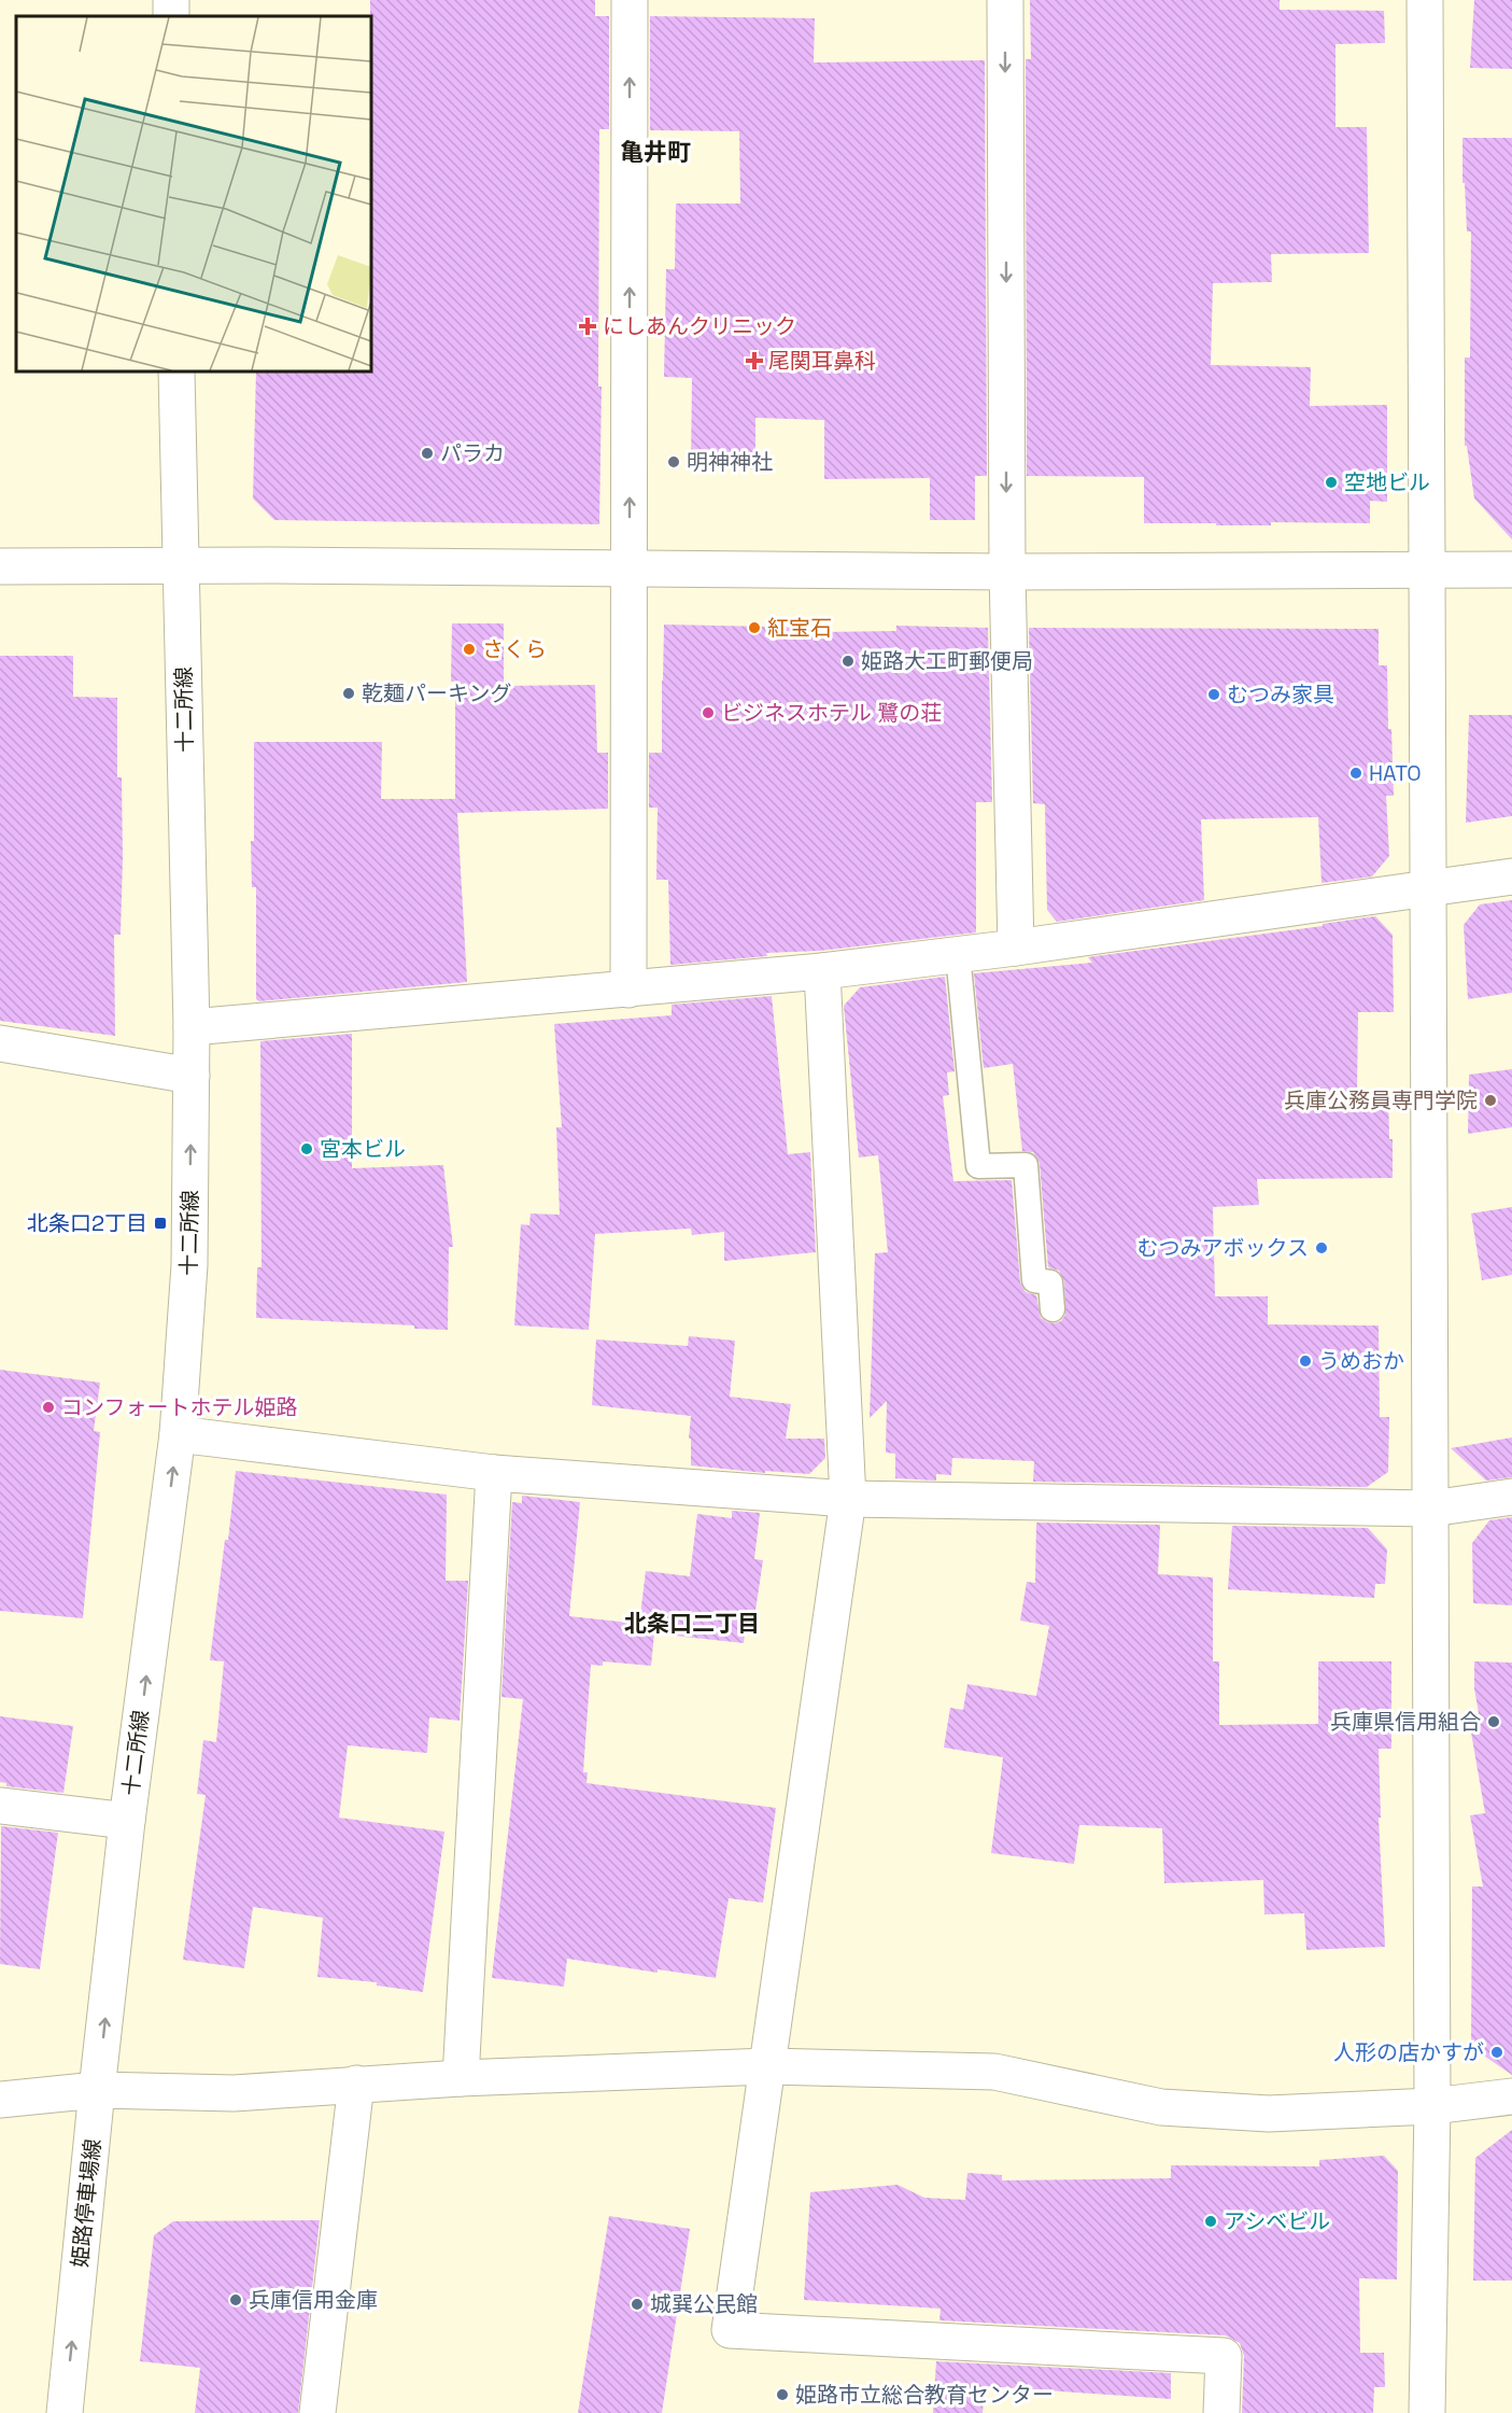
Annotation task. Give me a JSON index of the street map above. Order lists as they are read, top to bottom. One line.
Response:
{"streets":{"street":["十二所線","姫路停車場線"]},"crossings":[["十二所線","姫路停車場線"]],"one_way":["十二所線"],"districts":["亀井町","北条口二丁目"],"places":{"health":["にしあんクリニック","尾関耳鼻科"],"other":["パラカ","明神神社","空地ビル","紅宝石","さくら","姫路大工町郵便局","乾麺パーキング","むつみ家具","ビジネスホテル 鷺の荘","HATO","兵庫公務員専門学院","宮本ビル","むつみアボックス","うめおか","コンフォートホテル姫路","兵庫県信用組合","人形の店かすが","アシベビル","兵庫信用金庫","城巽公民館","姫路市立総合教育センター"],"transit":["北条口2丁目"]}}
